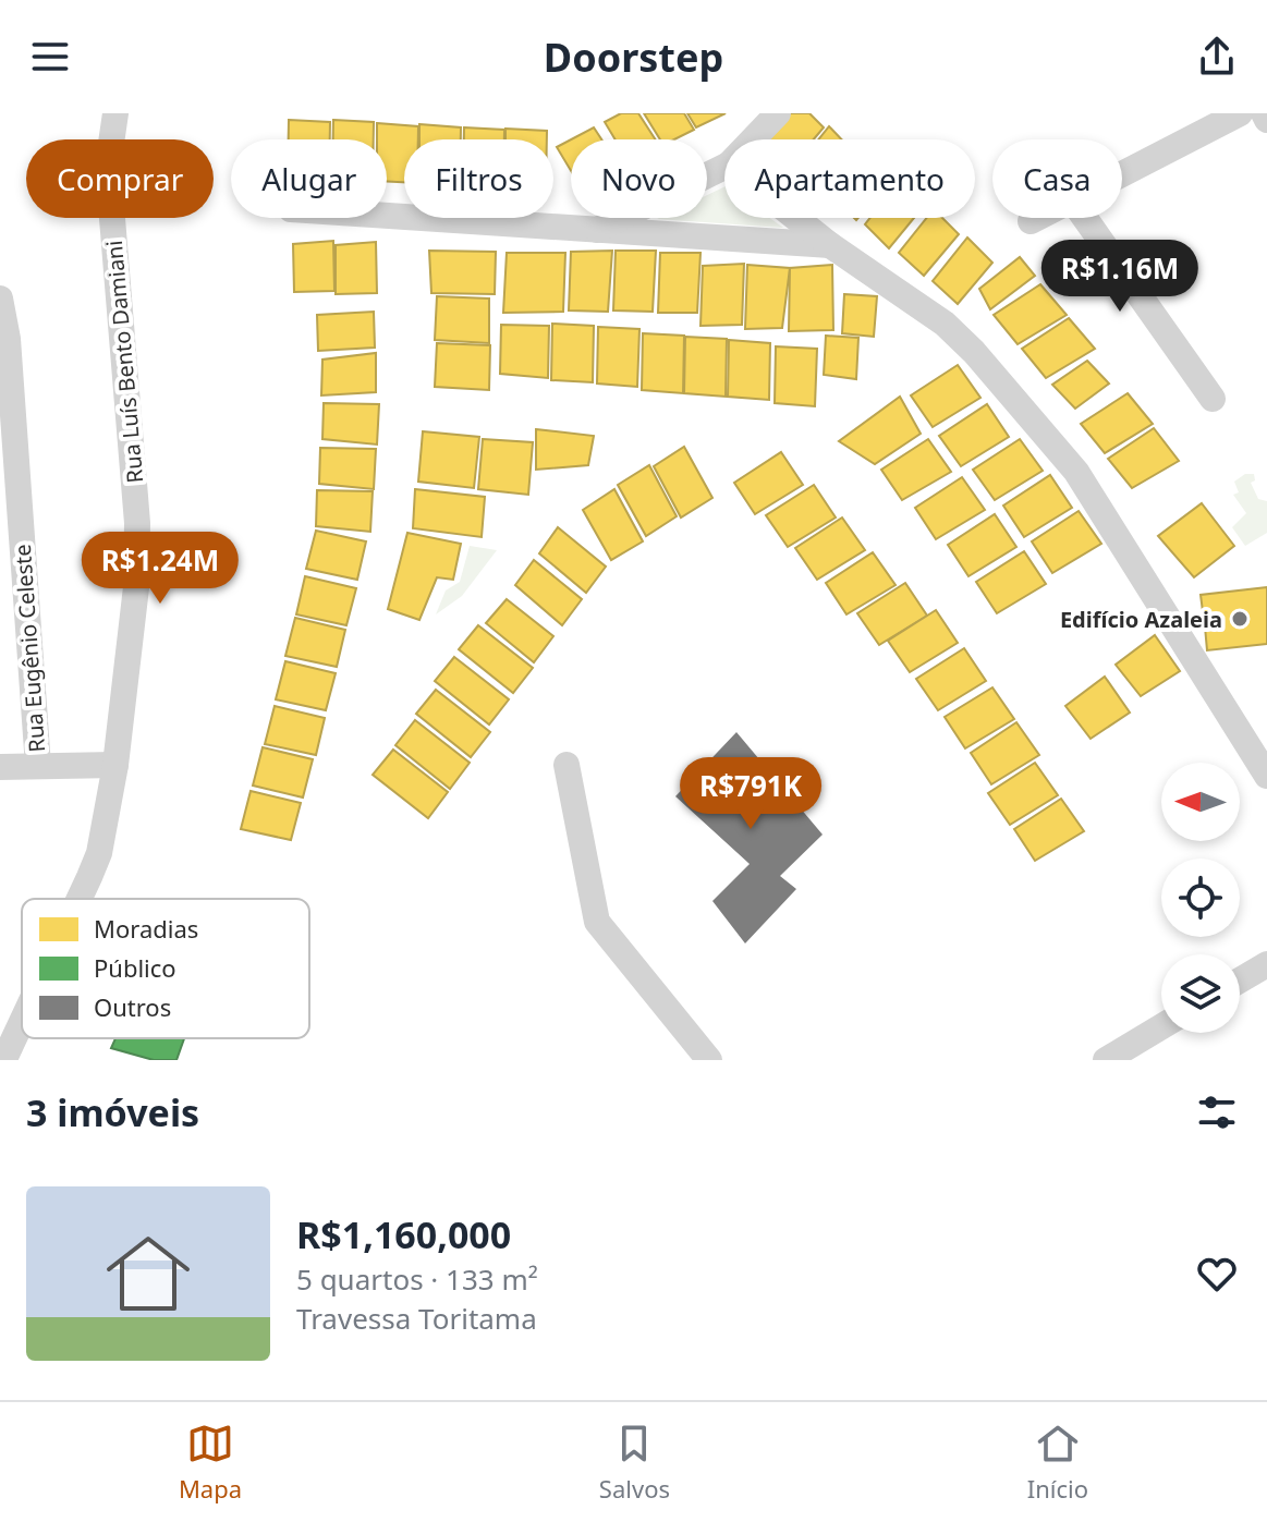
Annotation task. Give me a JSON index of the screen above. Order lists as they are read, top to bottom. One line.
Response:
{"streets":{"street":["Rua Luís Bento Damiani","Rua Eugênio Celeste"]},"crossings":[["Rua Luís Bento Damiani","Rua Eugênio Celeste"]],"places":["Edifício Azaleia"],"legend":["Moradias","Público","Outros"],"north":"left","page":{"header":"Doorstep","chip":["Comprar","Alugar","Filtros","Novo","Apartamento","Casa"],"price":["R$1.16M","R$1.24M","R$791K"],"heading":"3 imóveis","list":[{"name":"R$1,160,000","note":"5 quartos · 133 m² · Travessa Toritama"}],"tabs":["Mapa","Salvos","Início"]}}
